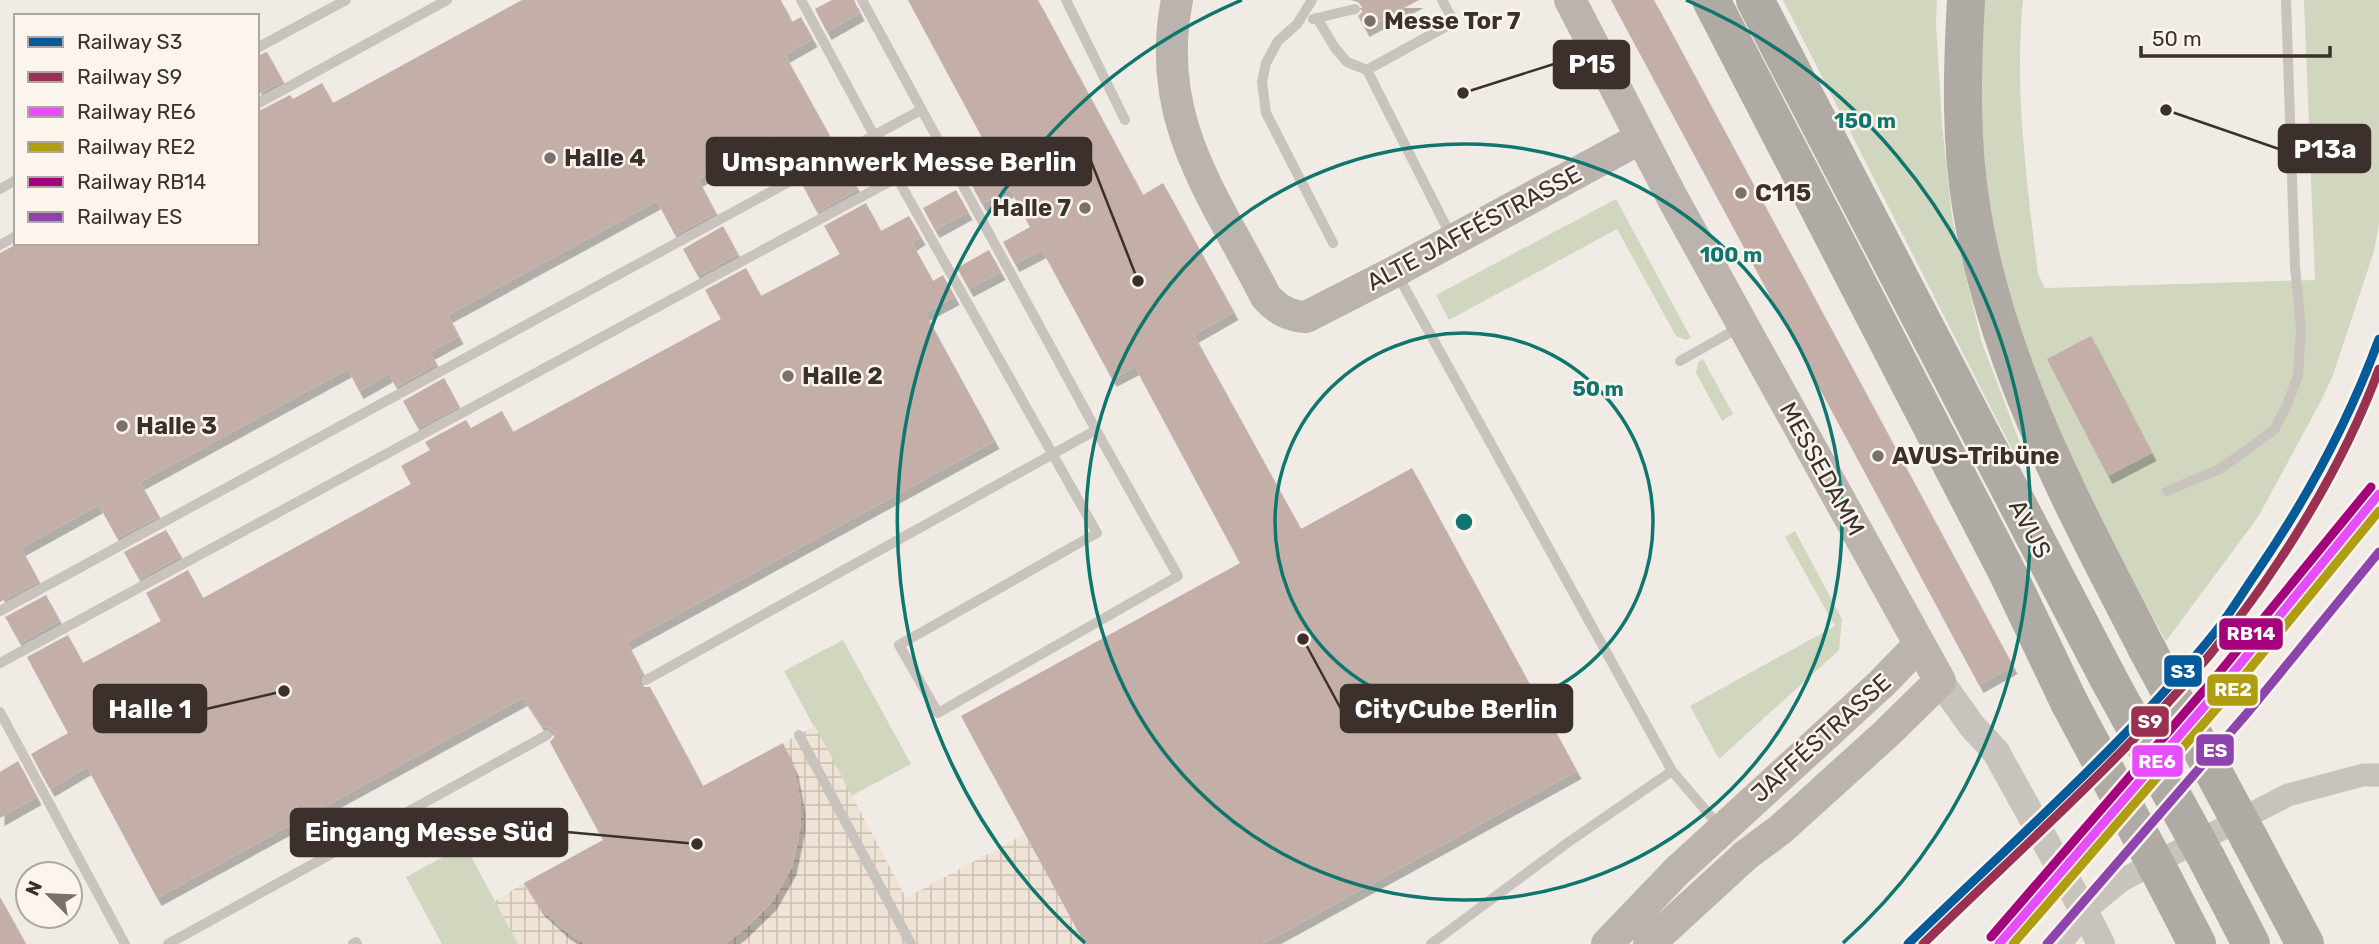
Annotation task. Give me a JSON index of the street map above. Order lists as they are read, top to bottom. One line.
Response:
{"streets":{"highway":["AVUS"],"main road":["ALTE JAFFÉSTRASSE","MESSEDAMM","JAFFÉSTRASSE"]},"crossings":[["ALTE JAFFÉSTRASSE","MESSEDAMM"],["MESSEDAMM","JAFFÉSTRASSE"]],"places":["Messe Tor 7","P15","P13a","Halle 4","C115","Halle 7","Umspannwerk Messe Berlin","Halle 2","Halle 3","AVUS-Tribüne","CityCube Berlin","Halle 1","Eingang Messe Süd"],"lines":["rail line S3","rail line S9","rail line RB14","rail line RE6","rail line RE2","rail line ES"],"legend":["Railway S3","Railway S9","Railway RE6","Railway RE2","Railway RB14","Railway ES"],"scale_bar":"50 m","north":"top left","rings":["150 m","100 m","50 m"]}
